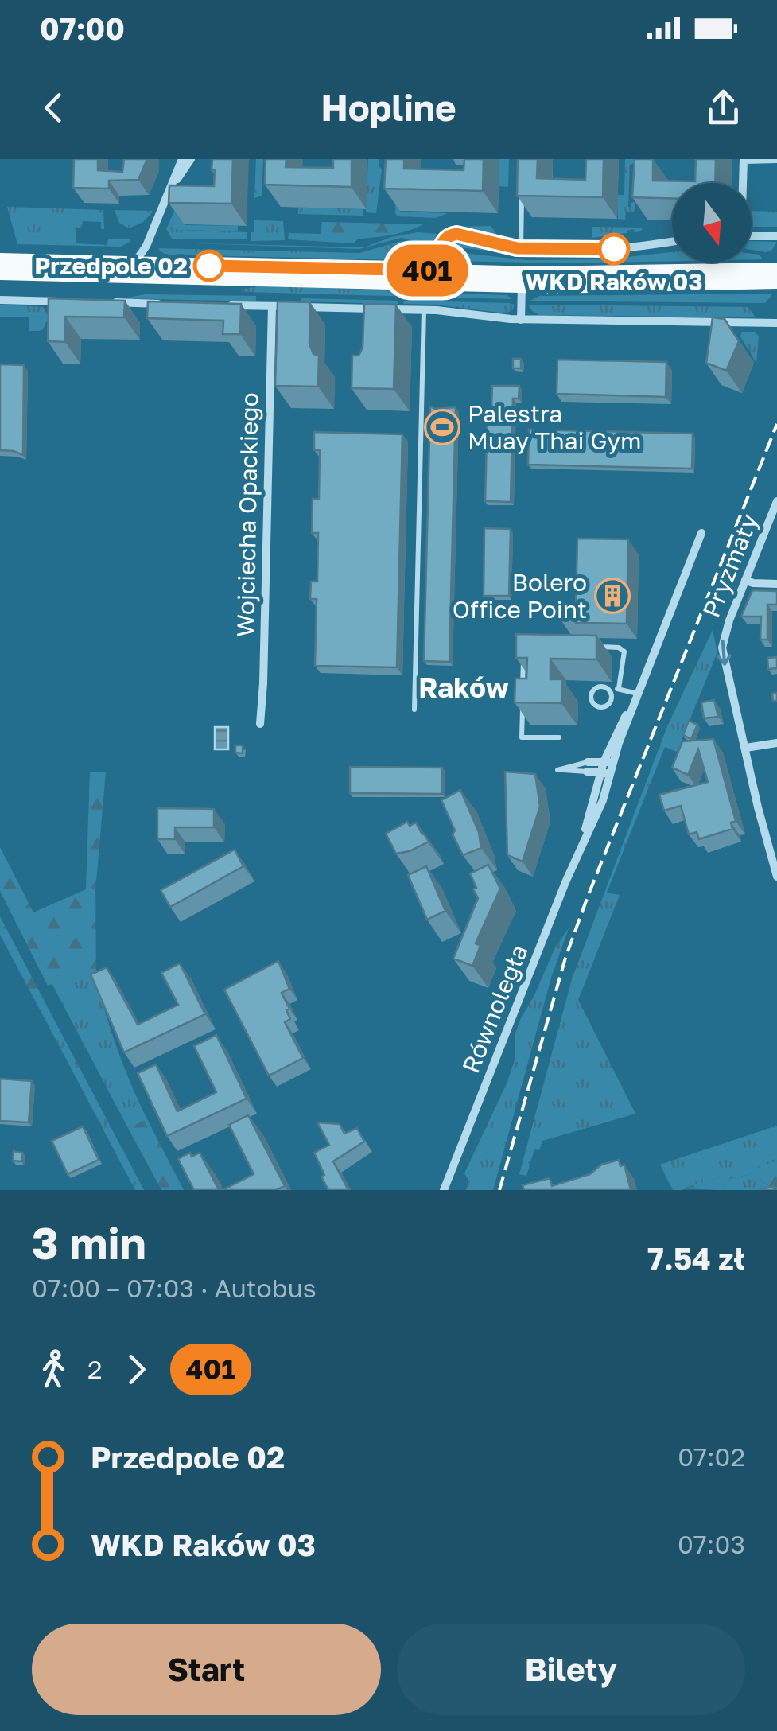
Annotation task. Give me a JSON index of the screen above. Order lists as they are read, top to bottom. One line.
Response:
{"streets":{"street":["Wojciecha Opackiego","Pryzmaty","Równoległa"]},"one_way":["Pryzmaty"],"districts":["Raków"],"places":{"other":["WKD Raków 03","Przedpole 02"],"sports":["Palestra Muay Thai Gym"],"building":["Bolero Office Point"]},"lines":["bus line 401"],"north":"bottom","page":{"status":"07:00","header":"Hopline","on_map":"401","heading":["3 min","07:00 – 07:03 · Autobus","7.54 zł"],"legs":["2","401"],"list":[{"name":"Przedpole 02","value":"07:02"},{"name":"WKD Raków 03","value":"07:03"}],"buttons":["Start","Bilety"]}}
